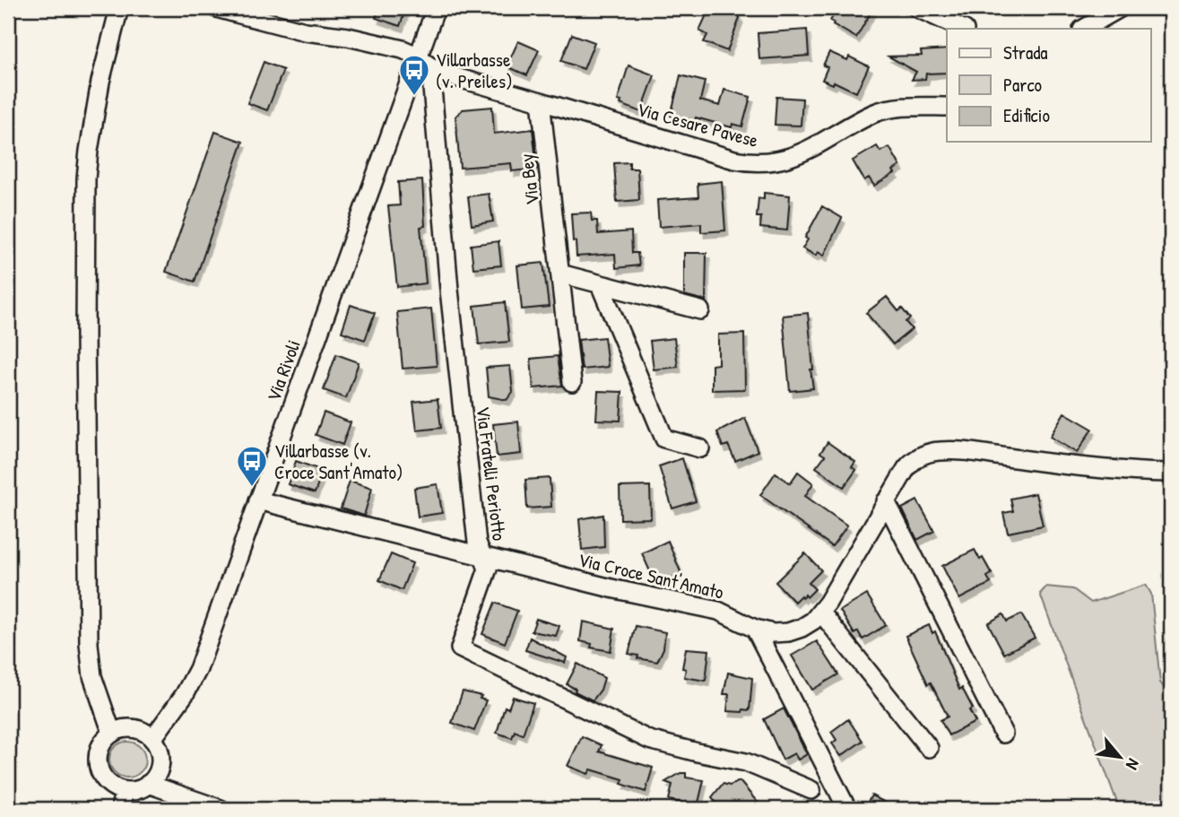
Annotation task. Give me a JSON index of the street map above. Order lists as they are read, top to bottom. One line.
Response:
{"streets":{"street":["Via Cesare Pavese","Via Bey","Via Rivoli","Via Fratelli Periotto","Via Croce Sant'Amato"]},"crossings":[["Via Cesare Pavese","Via Bey"],["Via Rivoli","Via Croce Sant'Amato"],["Via Fratelli Periotto","Via Croce Sant'Amato"]],"places":{"bus stop":["Villarbasse (v. Preiles)","Villarbasse (v. Croce Sant'Amato)"]},"legend":["Strada","Parco","Edificio"],"north":"bottom right"}
